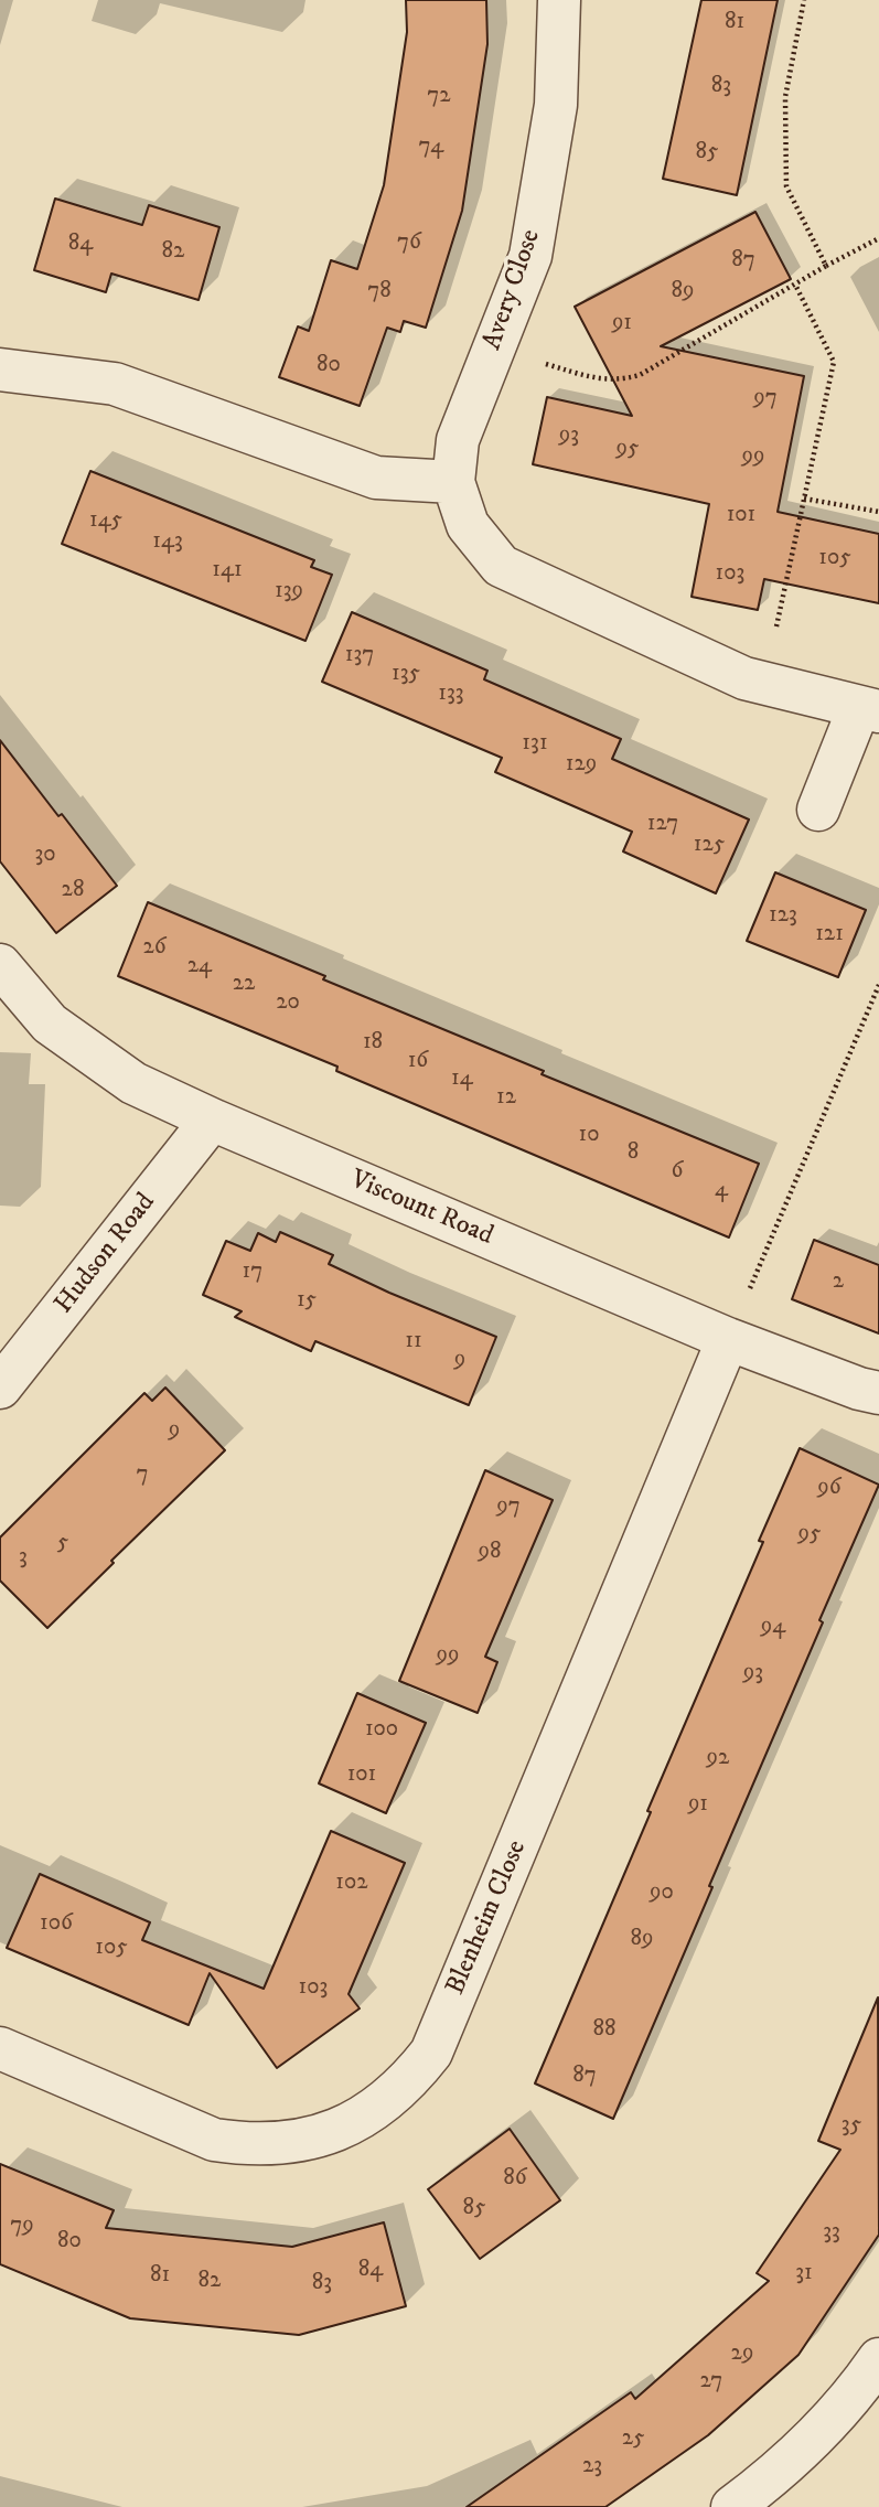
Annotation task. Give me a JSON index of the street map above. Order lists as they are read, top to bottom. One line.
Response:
{"streets":{"street":["Avery Close","Viscount Road","Hudson Road","Blenheim Close"]},"crossings":[["Viscount Road","Hudson Road"],["Viscount Road","Blenheim Close"]],"house_numbers":["81","83","72","74","85","76","84","82","87","78","89","91","80","97","93","95","99","101","145","143","105","141","103","139","137","135","133","131","129","127","125","30","28","123","121","26","24","22","20","18","16","14","12","10","8","6","4","17","2","15","11","9","9","7","96","97","95","5","98","3","94","99","93","100","92","101","91","102","90","106","89","105","103","88","87","35","86","85","79","33","80","84","31","81","82","83","29","27","25","23"]}
